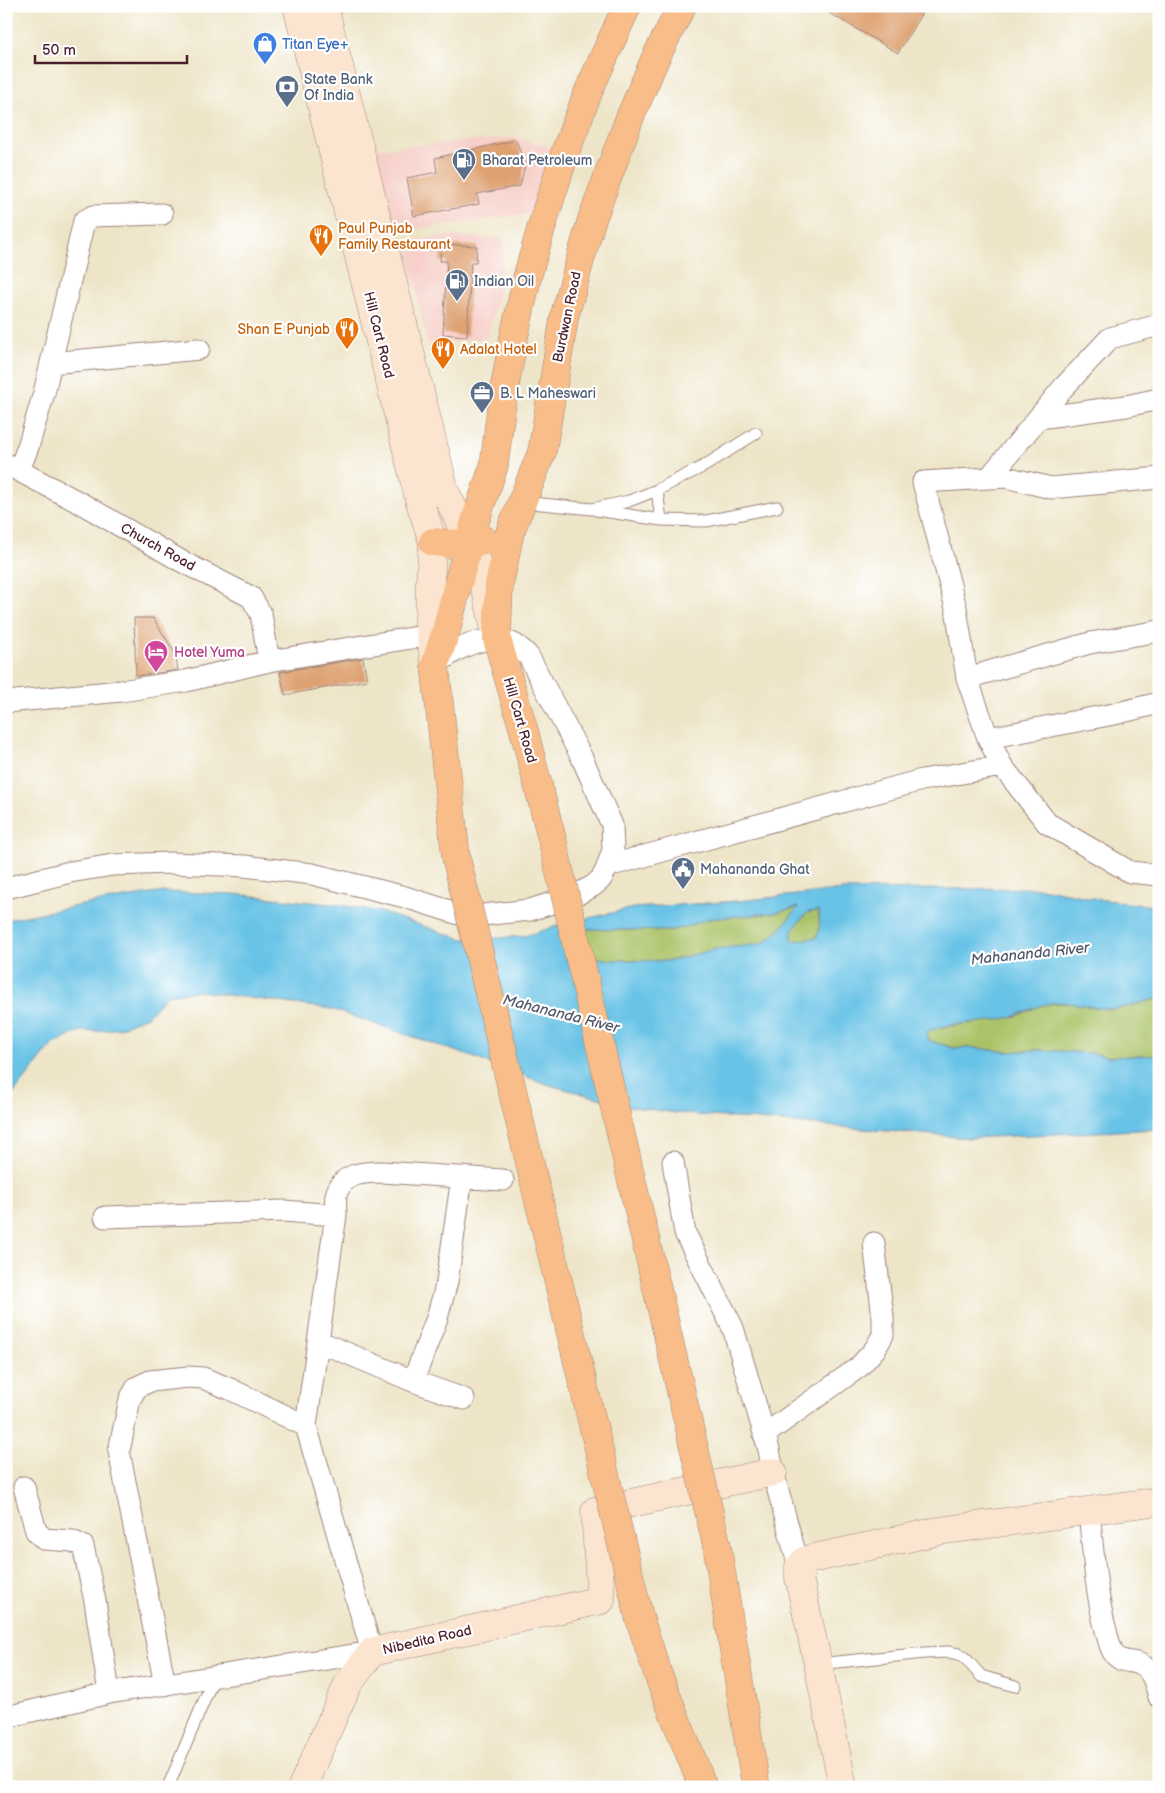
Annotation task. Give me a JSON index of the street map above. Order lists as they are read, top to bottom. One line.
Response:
{"streets":{"main road":["Burdwan Road","Hill Cart Road","Nibedita Road"],"street":["Church Road"]},"crossings":[["Burdwan Road","Hill Cart Road"]],"water":["Mahananda River"],"places":{"shop":["Titan Eye+"],"bank":["State Bank Of India"],"fuel station":["Bharat Petroleum","Indian Oil"],"restaurant":["Paul Punjab Family Restaurant","Shan E Punjab","Adalat Hotel"],"office":["B. L Maheswari"],"hotel":["Hotel Yuma"],"public building":["Mahananda Ghat"]},"scale_bar":"50 m"}
